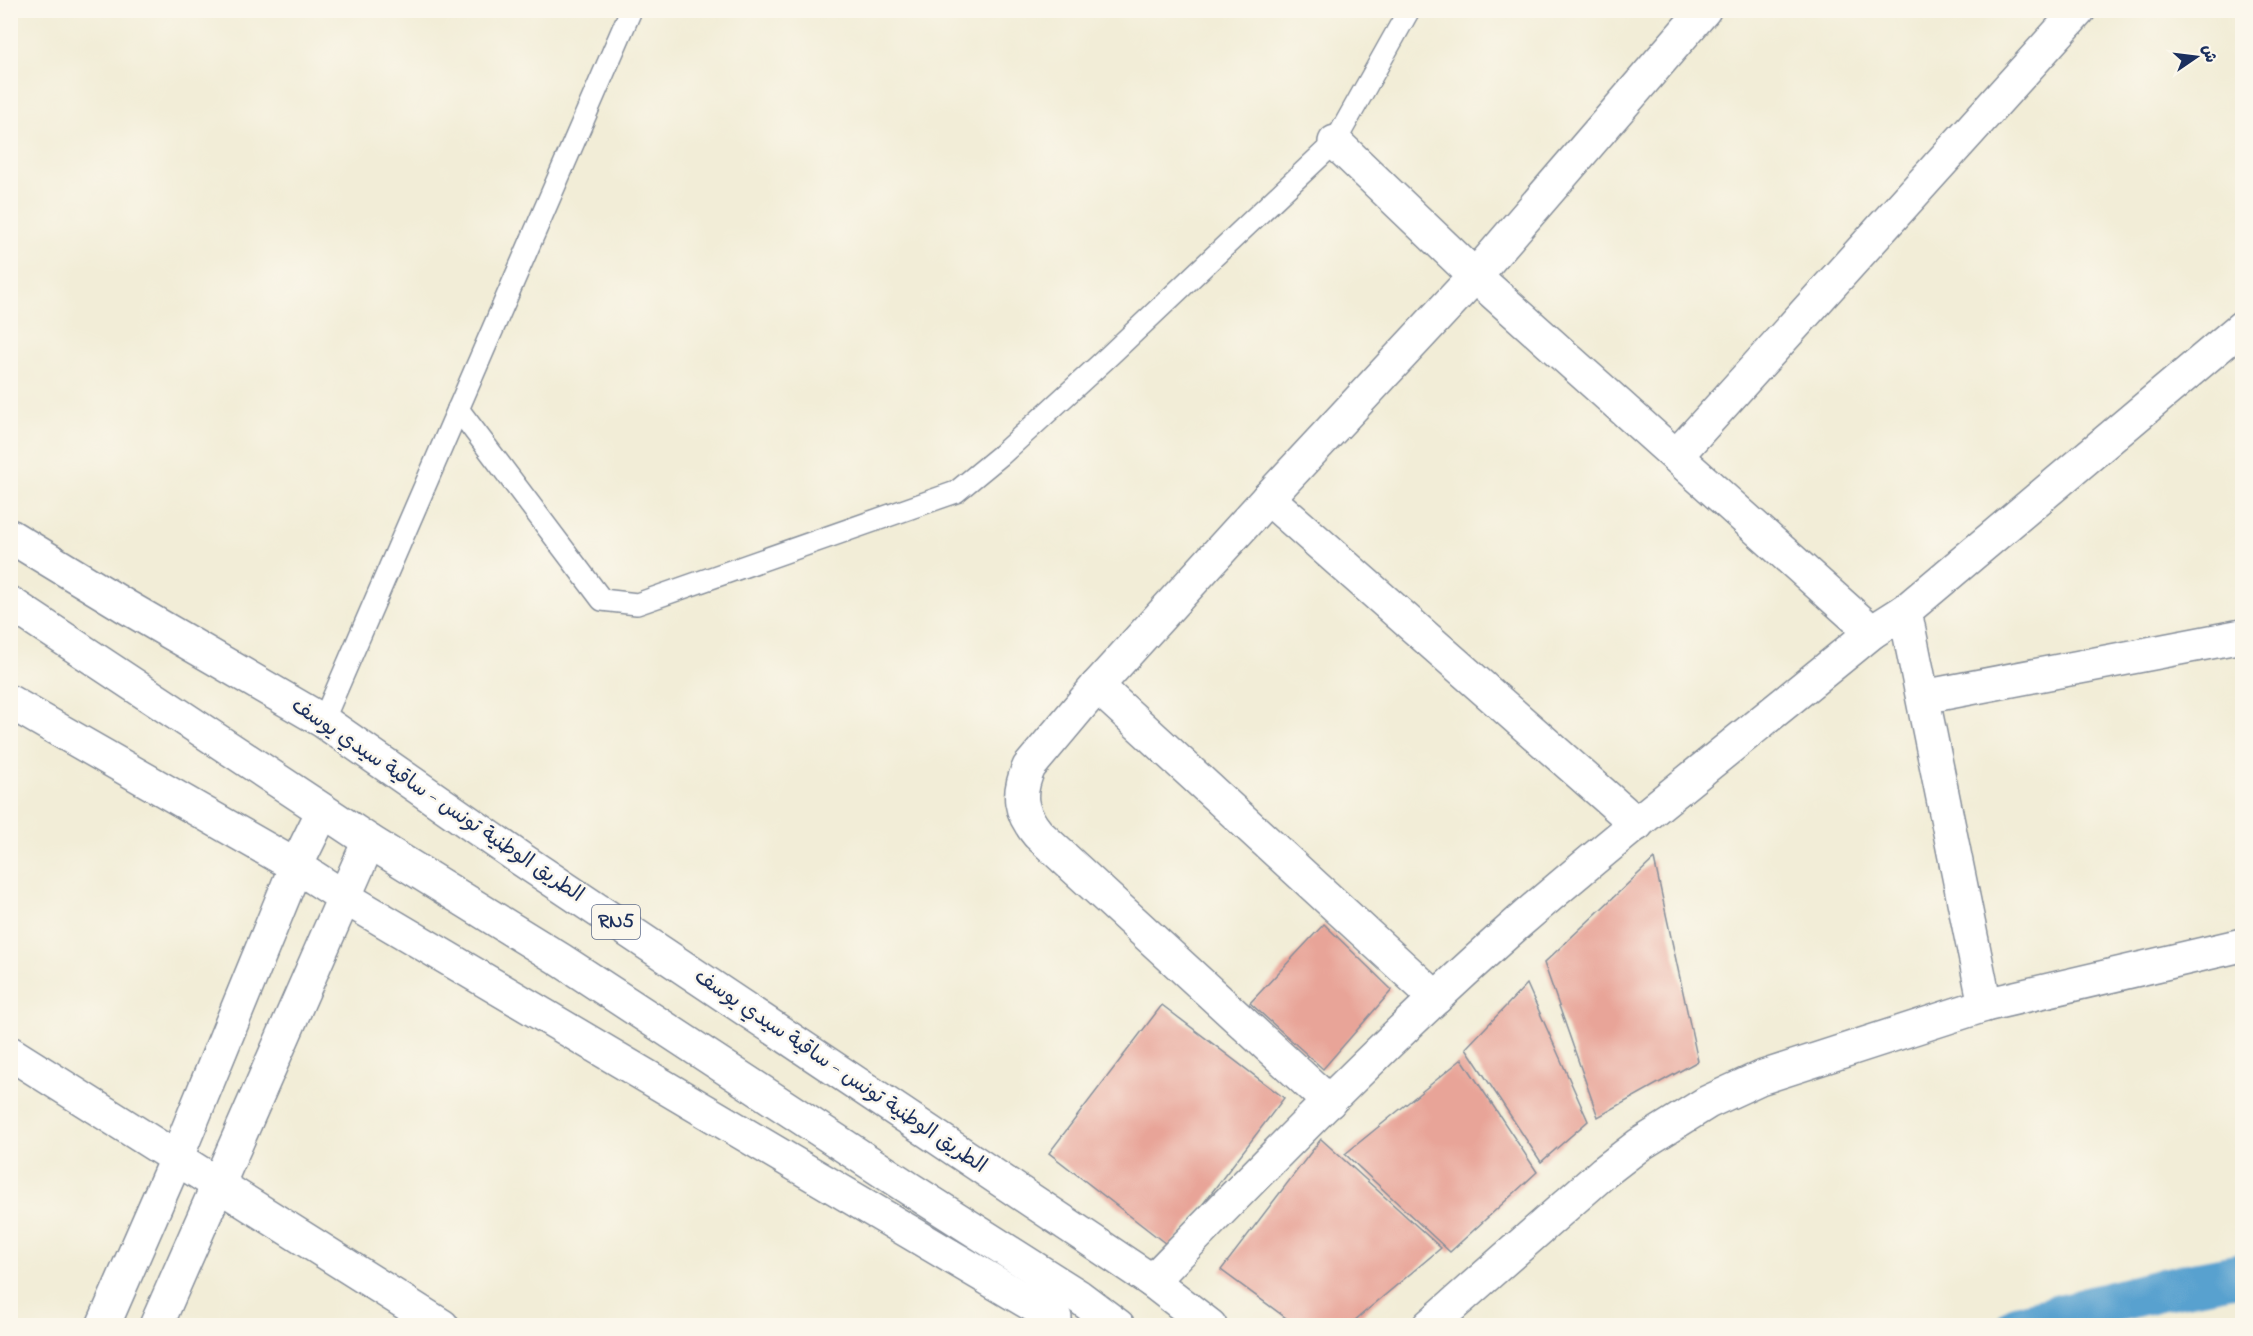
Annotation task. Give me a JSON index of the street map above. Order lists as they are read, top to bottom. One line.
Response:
{"streets":{"main road":["الطريق الوطنية تونس - ساقية سيدي يوسف","RN5"]},"north":"right"}
